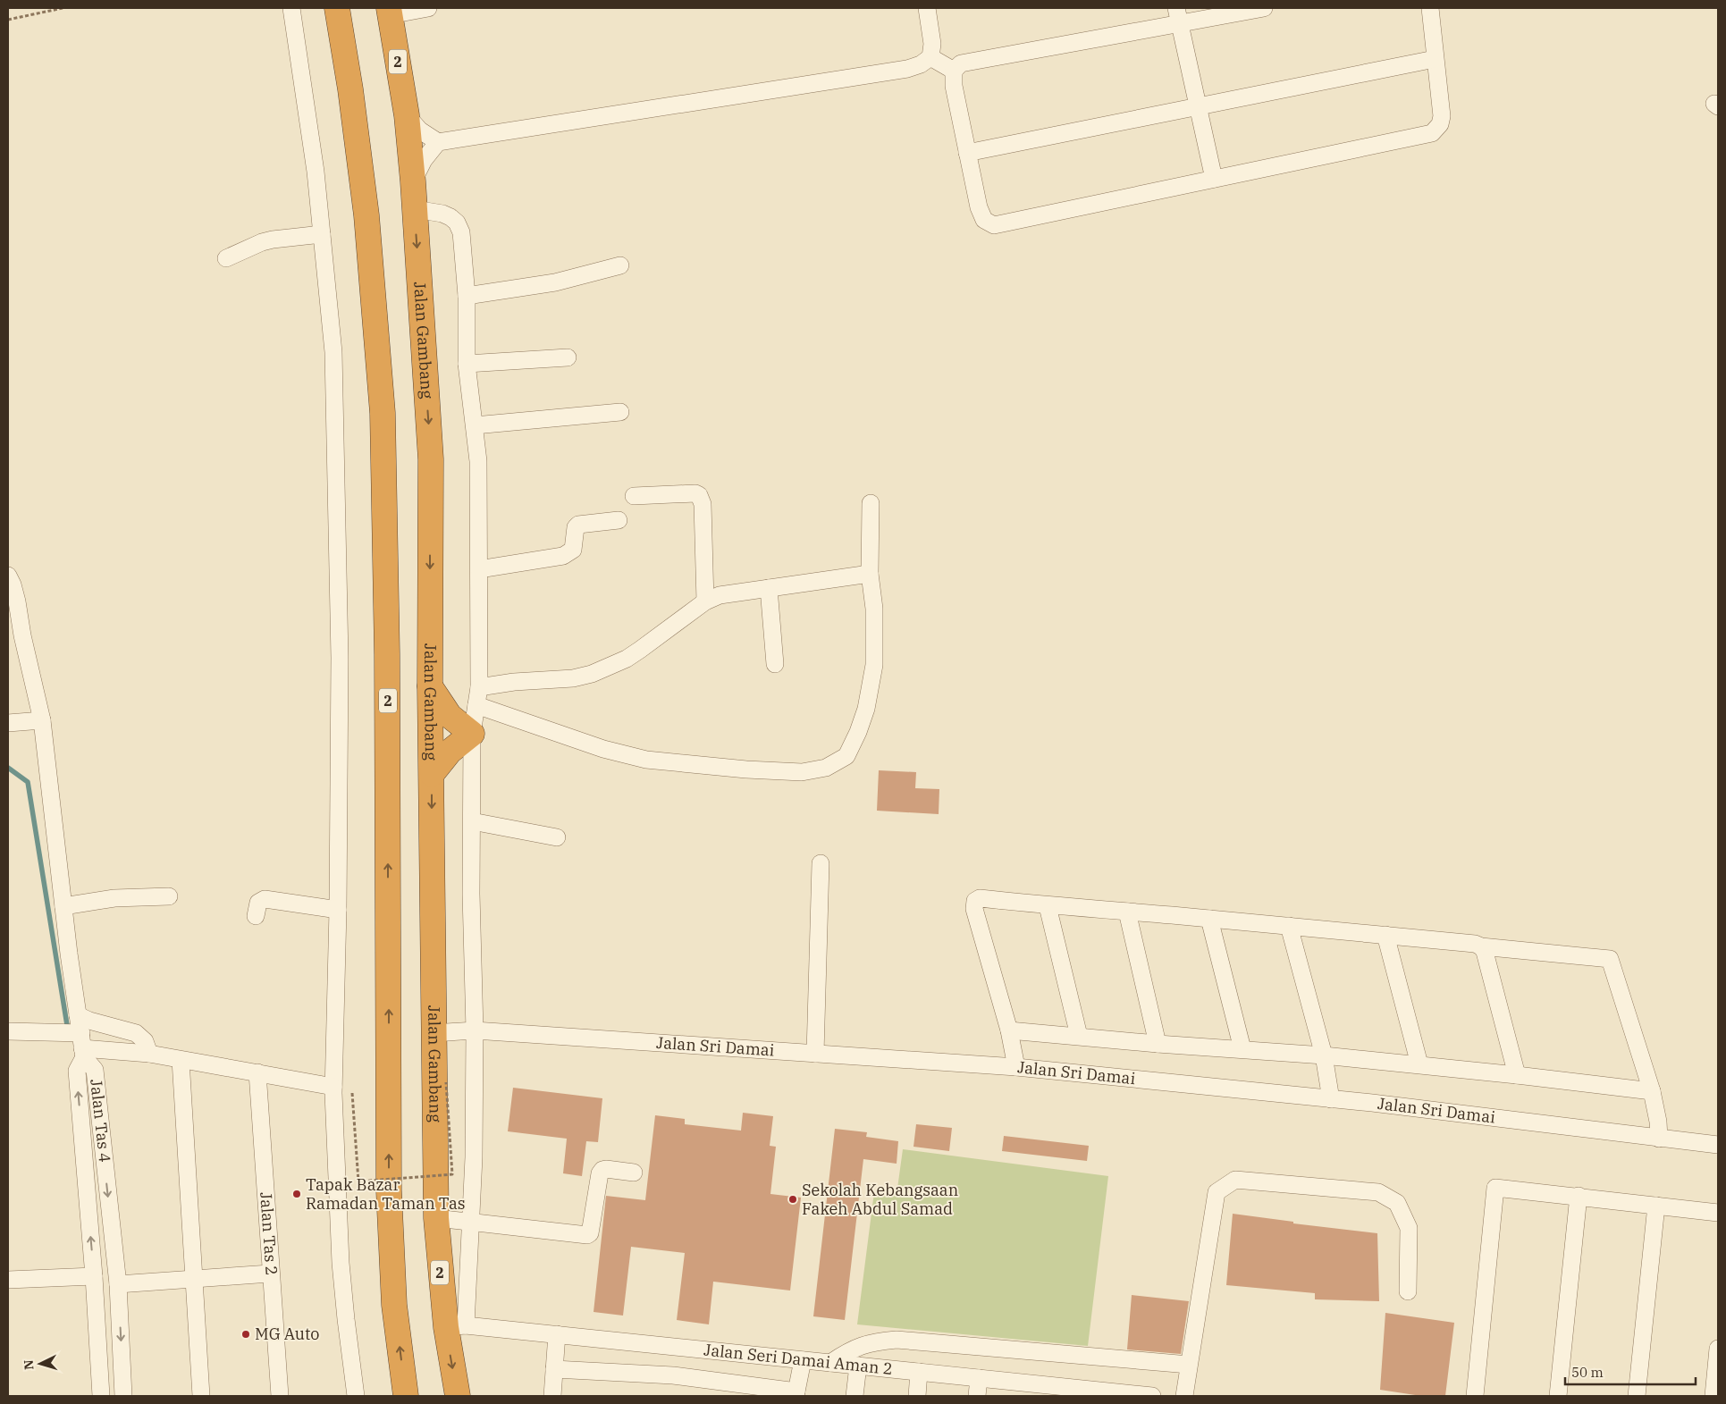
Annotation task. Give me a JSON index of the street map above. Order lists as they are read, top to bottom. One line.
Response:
{"streets":{"highway":["2","Jalan Gambang"],"street":["Jalan Sri Damai","Jalan Tas 4","Jalan Tas 2","Jalan Seri Damai Aman 2"]},"crossings":[["Jalan Gambang","Jalan Sri Damai"],["Jalan Gambang","Jalan Seri Damai Aman 2"]],"places":["Tapak Bazar Ramadan Taman Tas","Sekolah Kebangsaan Fakeh Abdul Samad","MG Auto"],"scale_bar":"50 m","north":"left"}
